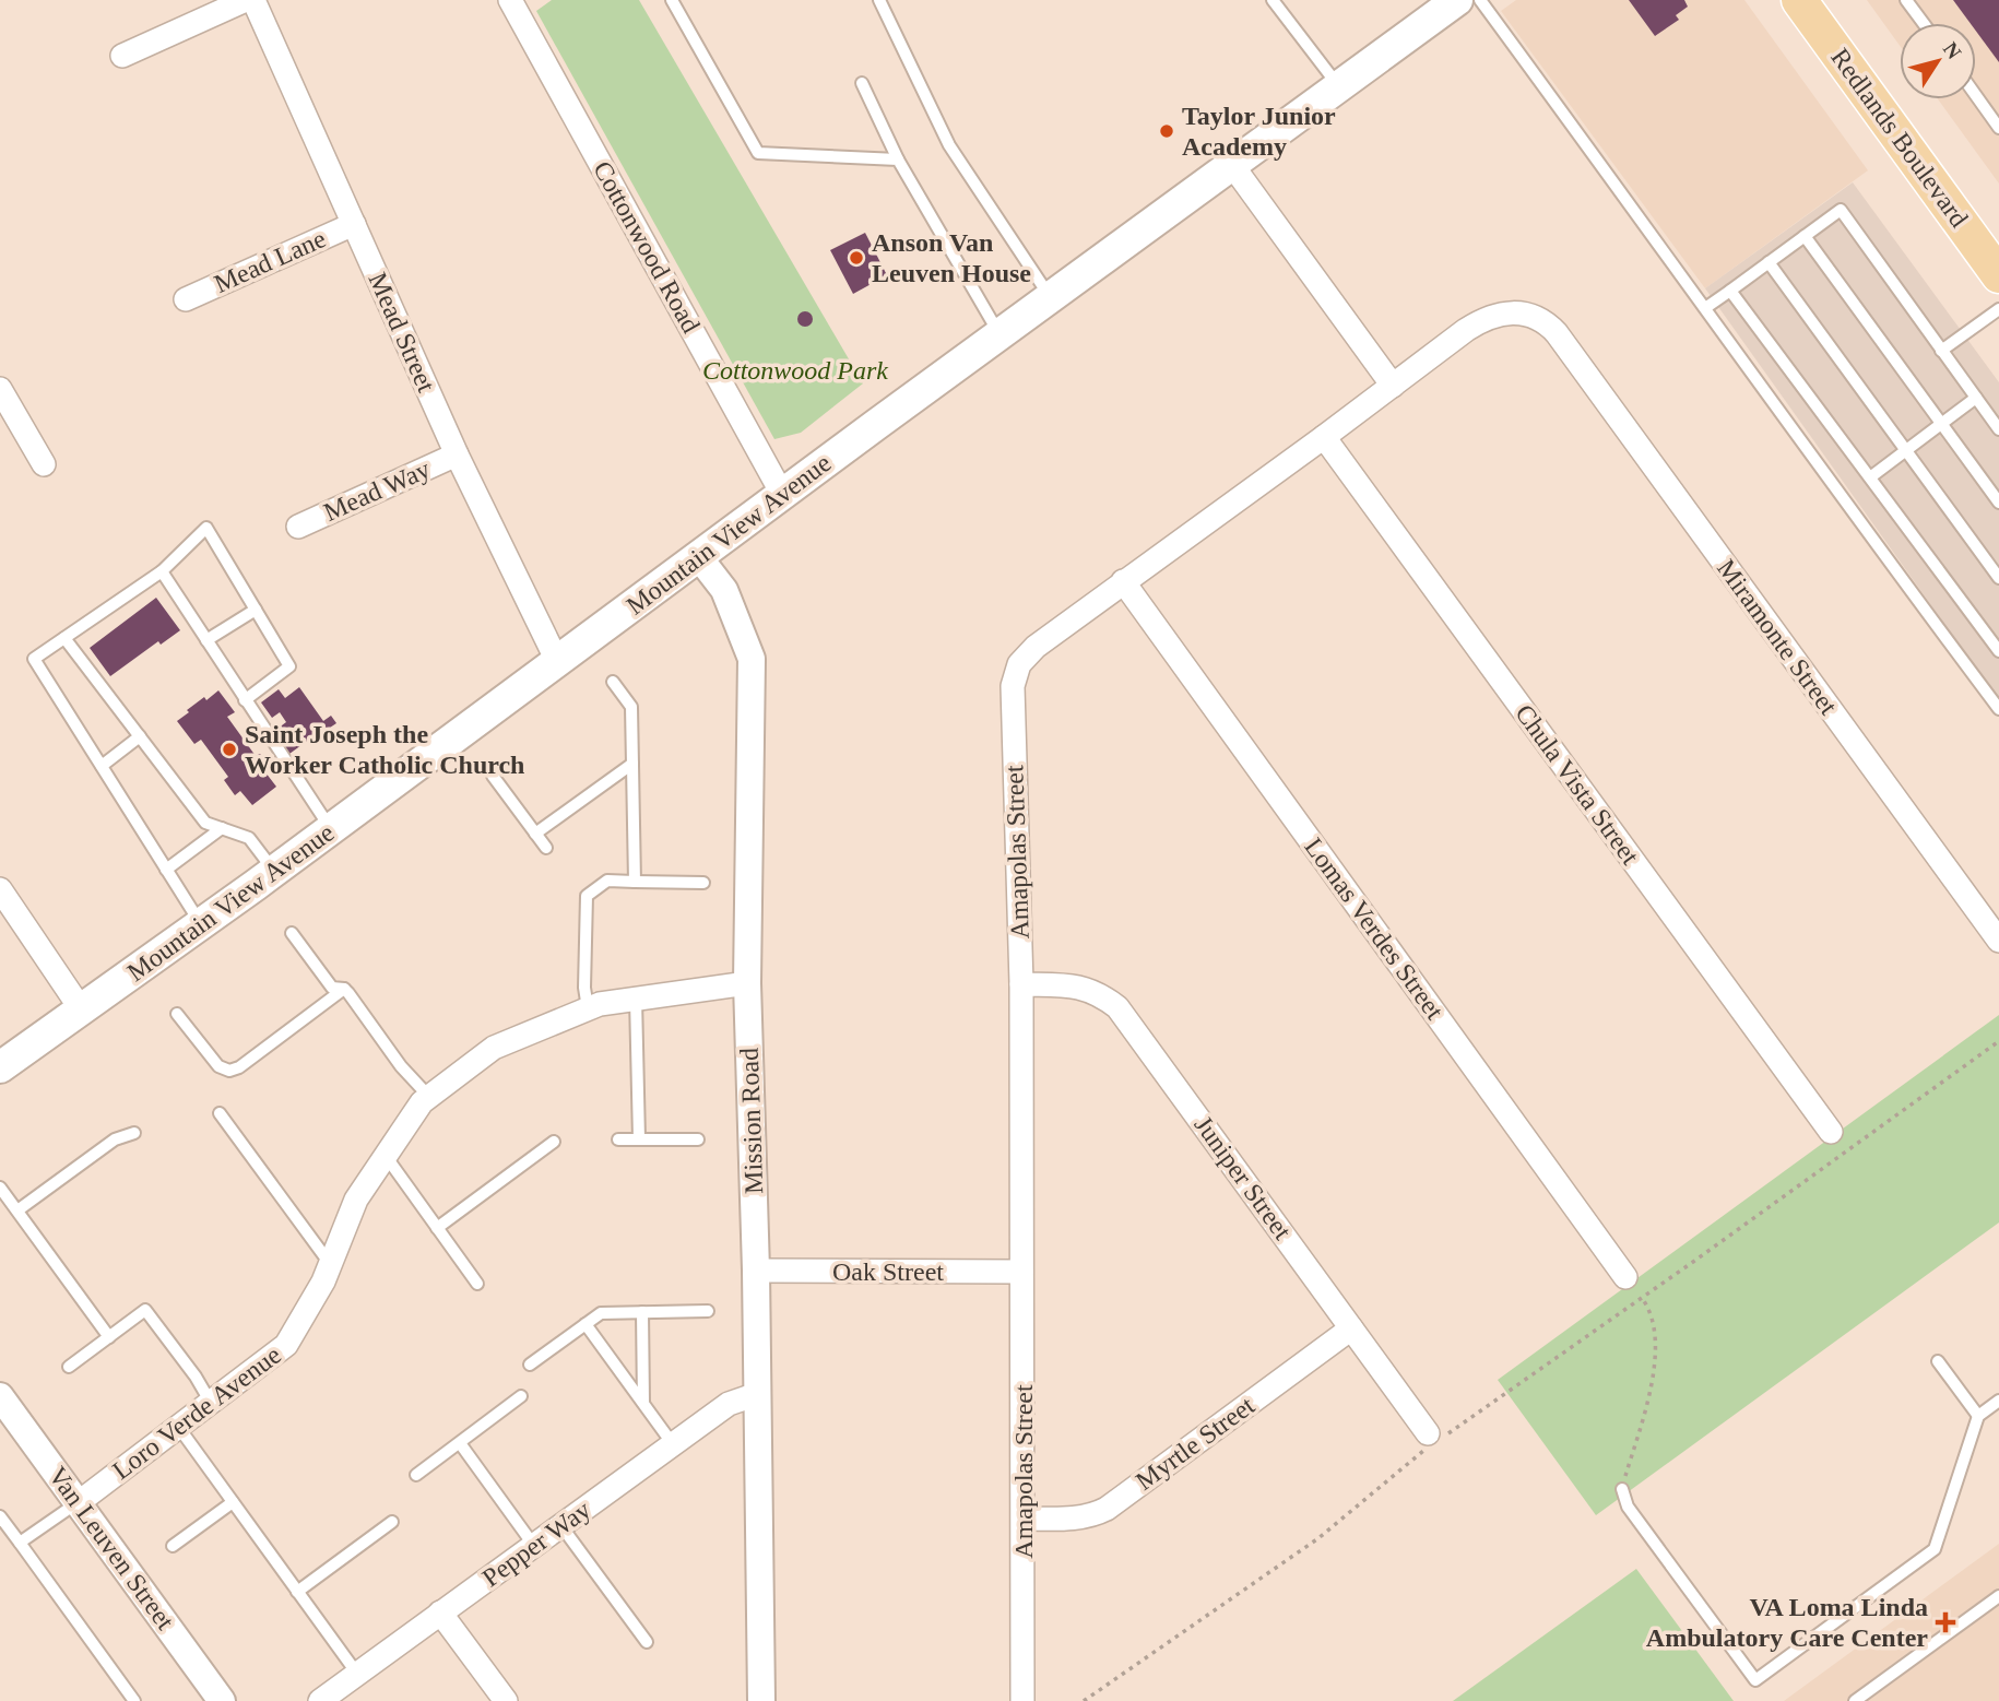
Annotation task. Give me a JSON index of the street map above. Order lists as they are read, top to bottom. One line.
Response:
{"streets":{"main road":["Redlands Boulevard","Mountain View Avenue"],"street":["Cottonwood Road","Mead Lane","Mead Street","Mead Way","Miramonte Street","Chula Vista Street","Amapolas Street","Lomas Verdes Street","Mission Road","Juniper Street","Oak Street","Loro Verde Avenue","Myrtle Street","Pepper Way","Van Leuven Street"]},"crossings":[["Cottonwood Road","Mountain View Avenue"],["Mead Lane","Mead Street"],["Mead Street","Mead Way"],["Mead Street","Mountain View Avenue"],["Mountain View Avenue","Mission Road"],["Miramonte Street","Amapolas Street"],["Chula Vista Street","Amapolas Street"],["Amapolas Street","Lomas Verdes Street"],["Amapolas Street","Juniper Street"],["Amapolas Street","Oak Street"],["Amapolas Street","Myrtle Street"],["Mission Road","Oak Street"],["Mission Road","Loro Verde Avenue"],["Mission Road","Pepper Way"],["Juniper Street","Myrtle Street"],["Loro Verde Avenue","Van Leuven Street"]],"parks":["Cottonwood Park"],"places":{"other":["Taylor Junior Academy","Anson Van Leuven House","Saint Joseph the Worker Catholic Church"],"health":["VA Loma Linda Ambulatory Care Center"]},"north":"top right"}
